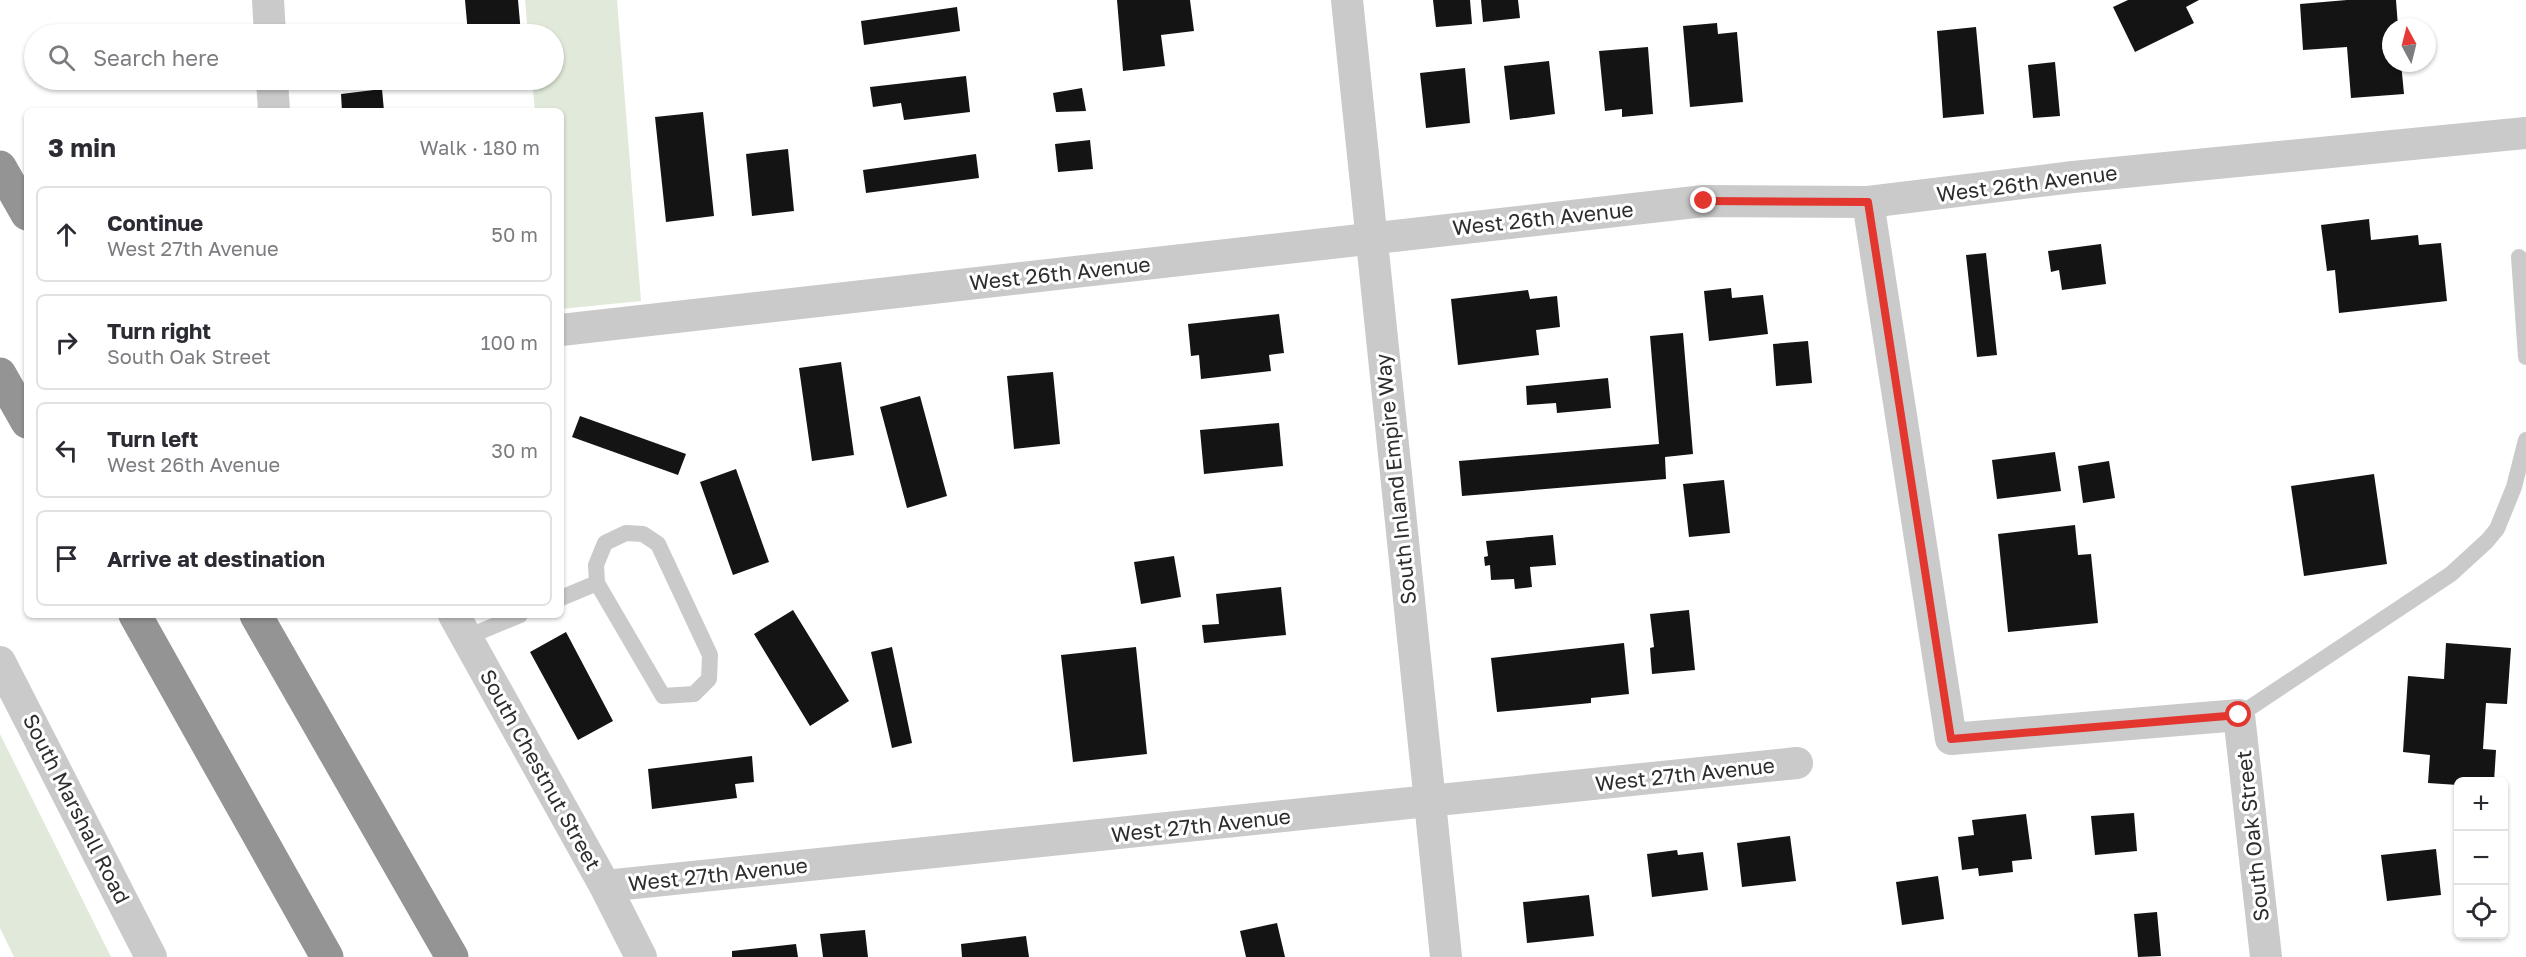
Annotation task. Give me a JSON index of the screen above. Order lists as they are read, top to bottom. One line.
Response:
{"streets":{"street":["West 26th Avenue","South Inland Empire Way","South Chestnut Street","West 27th Avenue","South Marshall Road","South Oak Street"]},"crossings":[["West 26th Avenue","South Inland Empire Way"],["South Inland Empire Way","West 27th Avenue"],["South Chestnut Street","West 27th Avenue"]],"north":"top","page":{"search":"Search here","heading":["3 min","Walk · 180 m"],"list":[["Continue","West 27th Avenue","50 m"],["Turn right","South Oak Street","100 m"],["Turn left","West 26th Avenue","30 m"],"Arrive at destination"],"map_buttons":["+","−"]}}
